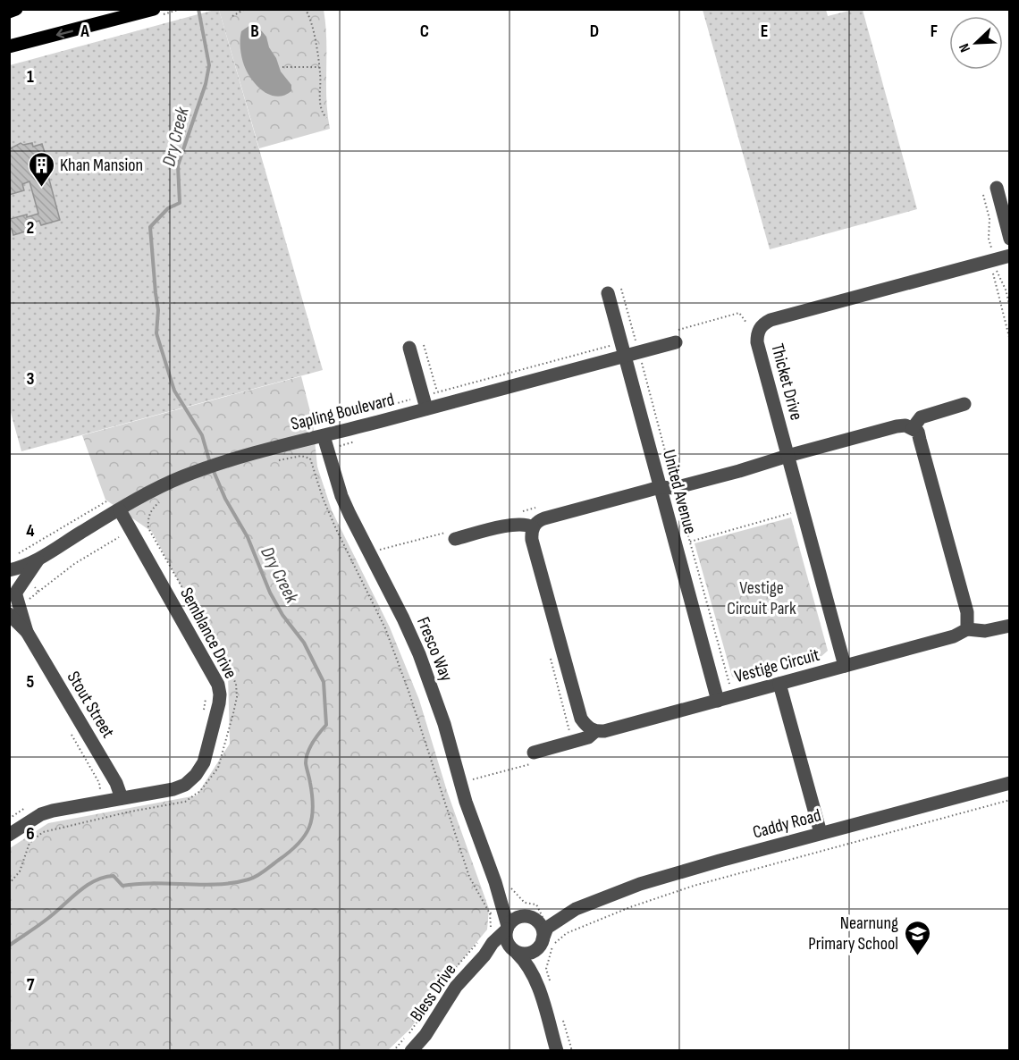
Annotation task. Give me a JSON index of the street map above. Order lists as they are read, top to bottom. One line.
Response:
{"streets":{"street":["Thicket Drive","Sapling Boulevard","United Avenue","Semblance Drive","Fresco Way","Vestige Circuit","Stout Street","Caddy Road","Bless Drive"]},"crossings":[["Thicket Drive","Vestige Circuit"],["Sapling Boulevard","United Avenue"],["Sapling Boulevard","Semblance Drive"],["Sapling Boulevard","Fresco Way"],["Sapling Boulevard","Stout Street"],["United Avenue","Vestige Circuit"],["Semblance Drive","Stout Street"],["Fresco Way","Caddy Road"],["Fresco Way","Bless Drive"],["Caddy Road","Bless Drive"]],"water":["Dry Creek"],"parks":["Vestige Circuit Park"],"places":{"building":["Khan Mansion"],"school or university":["Nearnung Primary School"]},"north":"bottom left","grid":{"columns":["A","B","C","D","E","F"],"rows":["1","2","3","4","5","6","7"]}}
